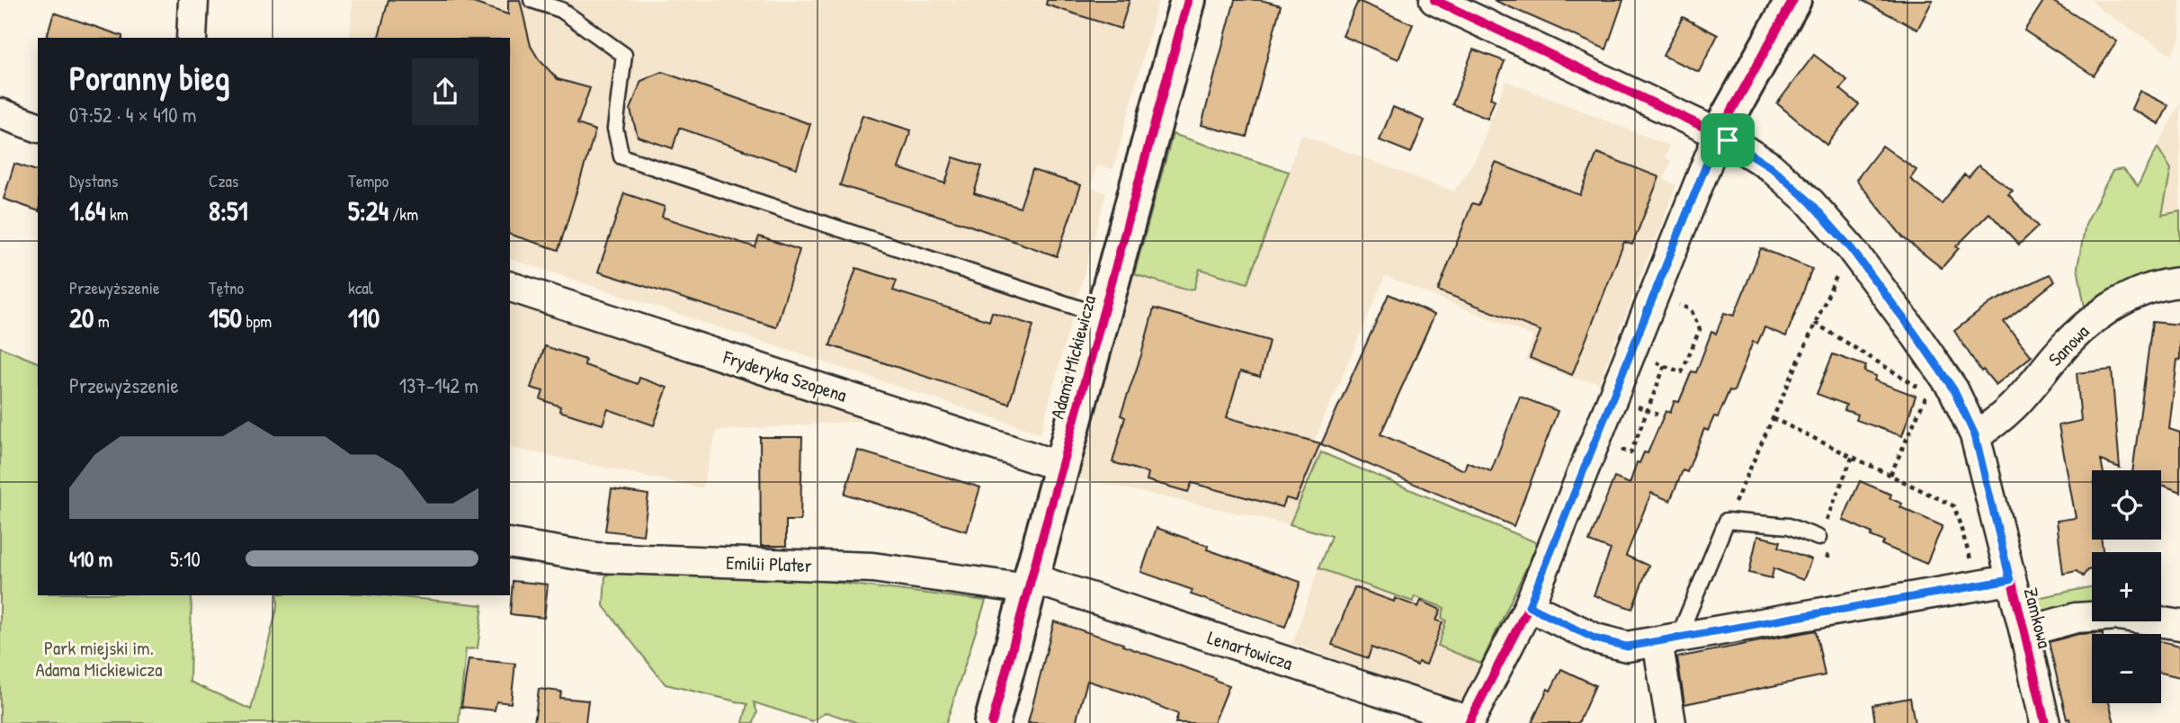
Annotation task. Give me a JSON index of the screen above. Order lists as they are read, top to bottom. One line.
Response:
{"streets":{"street":["Sanowa","Adama Mickiewicza","Fryderyka Szopena","Emilii Plater","Zamkowa","Lenartowicza"]},"crossings":[["Sanowa","Zamkowa"],["Adama Mickiewicza","Fryderyka Szopena"],["Adama Mickiewicza","Emilii Plater"],["Adama Mickiewicza","Lenartowicza"],["Emilii Plater","Lenartowicza"]],"parks":["Park miejski im. Adama Mickiewicza"],"page":{"heading":["Poranny bieg","07:52 · 4 × 410 m"],"stats":[["Dystans","1.64 km"],["Czas","8:51"],["Tempo","5:24 /km"],["Przewyższenie","20 m"],["Tętno","150 bpm"],["kcal","110"]],"chart":["Przewyższenie","137–142 m"],"map_buttons":["+","−"],"list":[{"name":"410 m","note":"5:10"}]}}
